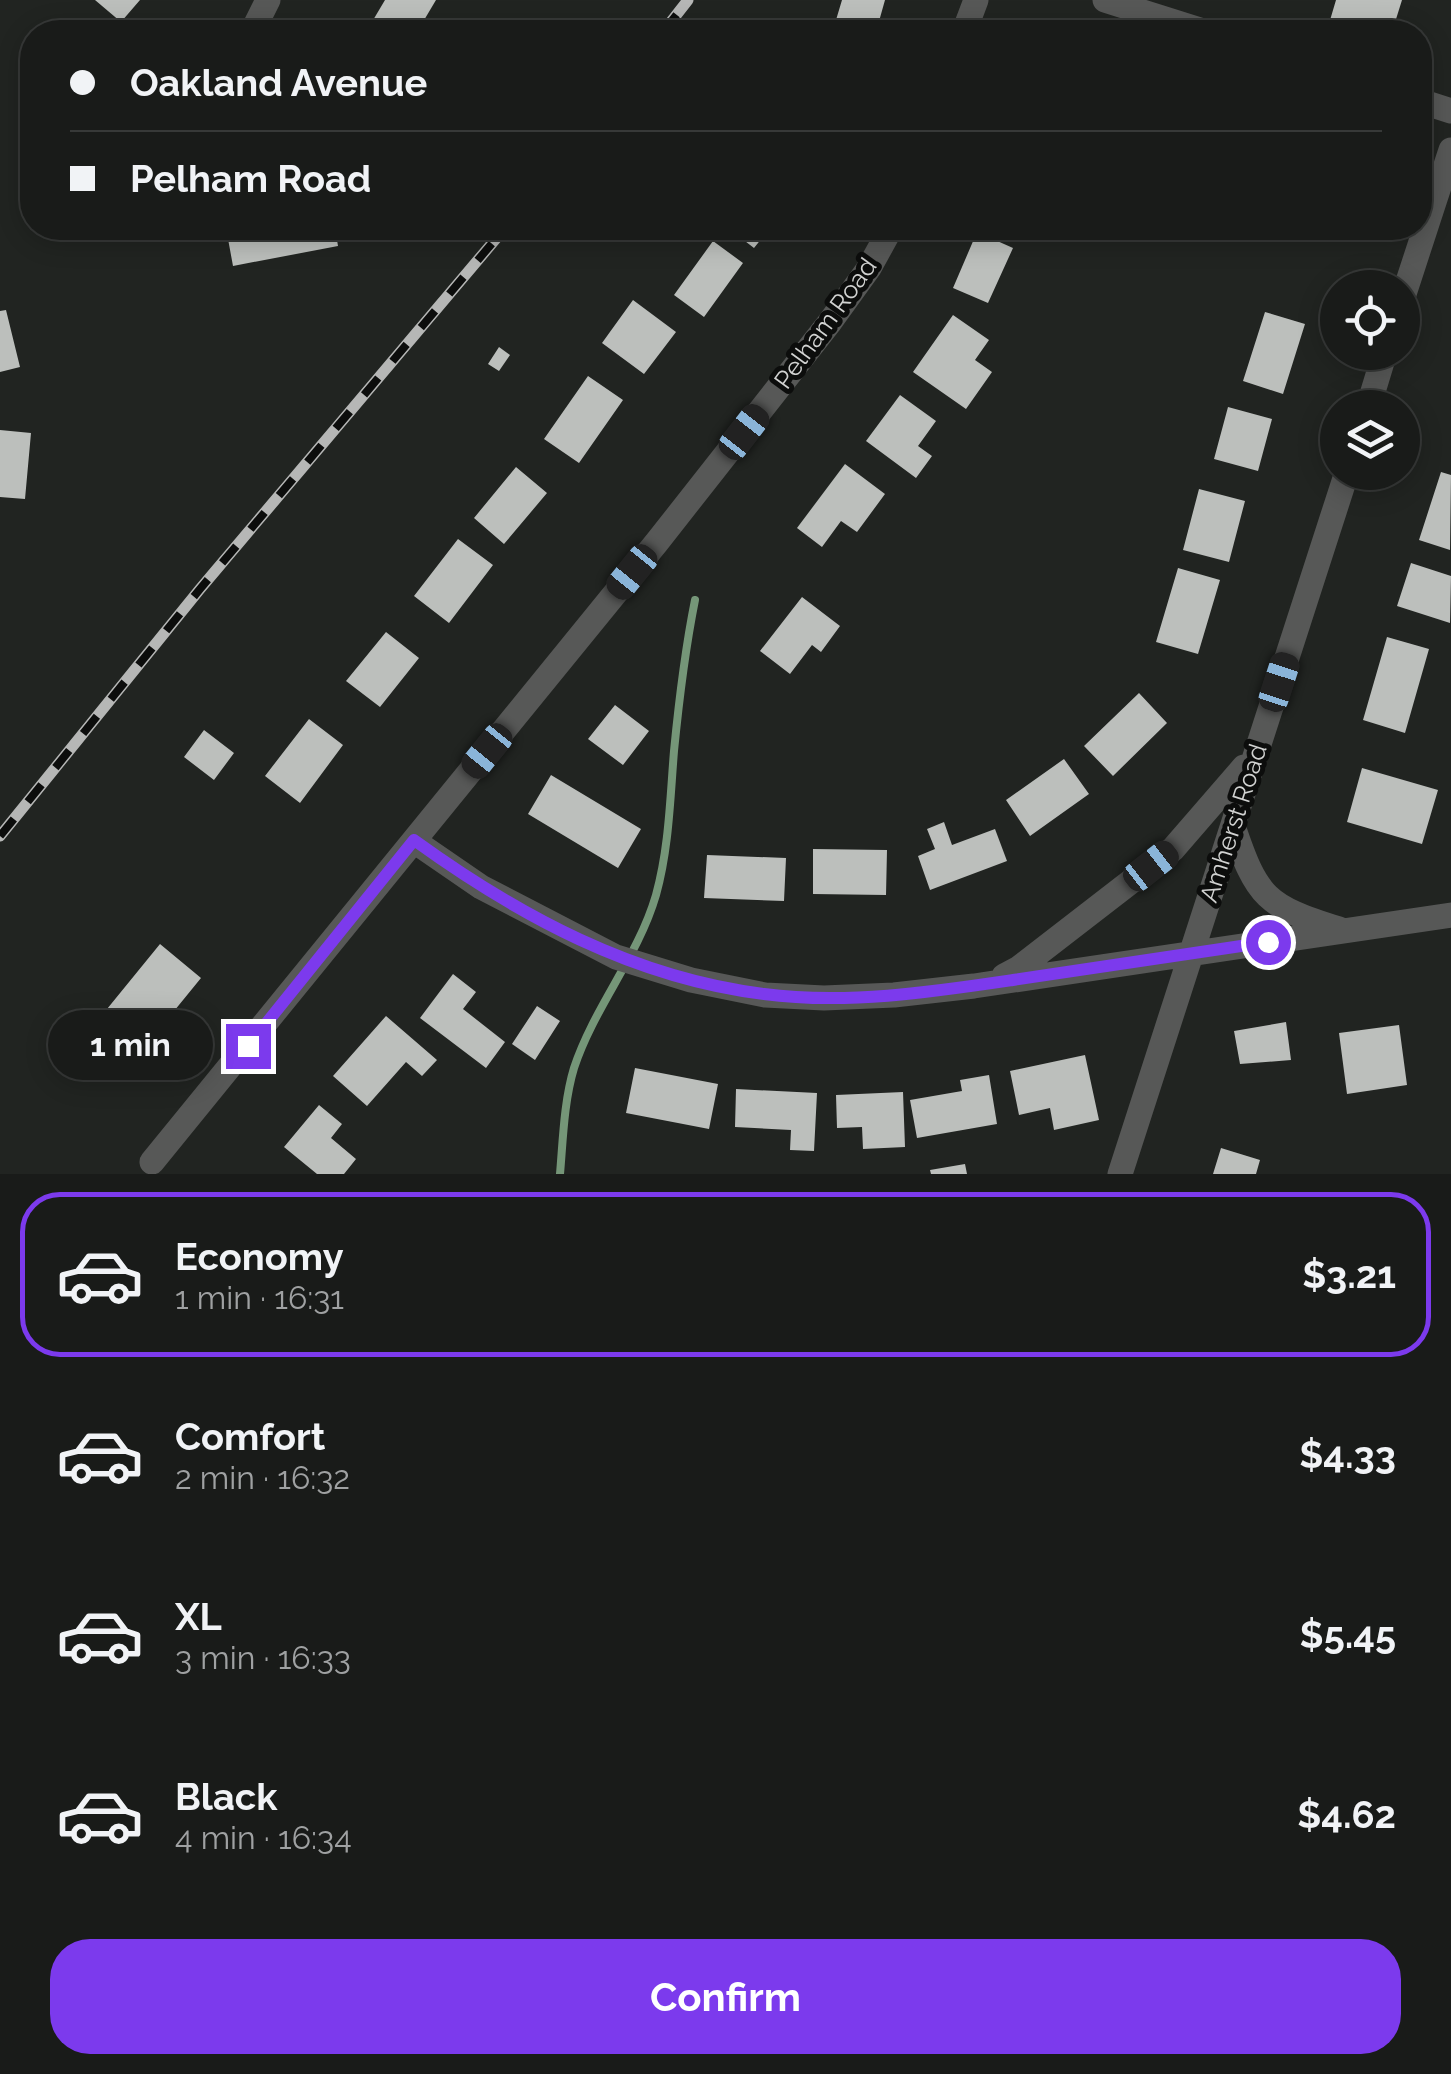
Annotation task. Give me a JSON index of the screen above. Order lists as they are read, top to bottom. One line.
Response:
{"streets":{"street":["Pelham Road","Amherst Road"]},"page":{"banner":["Oakland Avenue","Pelham Road"],"bubble":"1 min","list":[{"name":"Economy","note":"1 min · 16:31","value":"$3.21"},{"name":"Comfort","note":"2 min · 16:32","value":"$4.33"},{"name":"XL","note":"3 min · 16:33","value":"$5.45"},{"name":"Black","note":"4 min · 16:34","value":"$4.62"}],"buttons":"Confirm"}}
